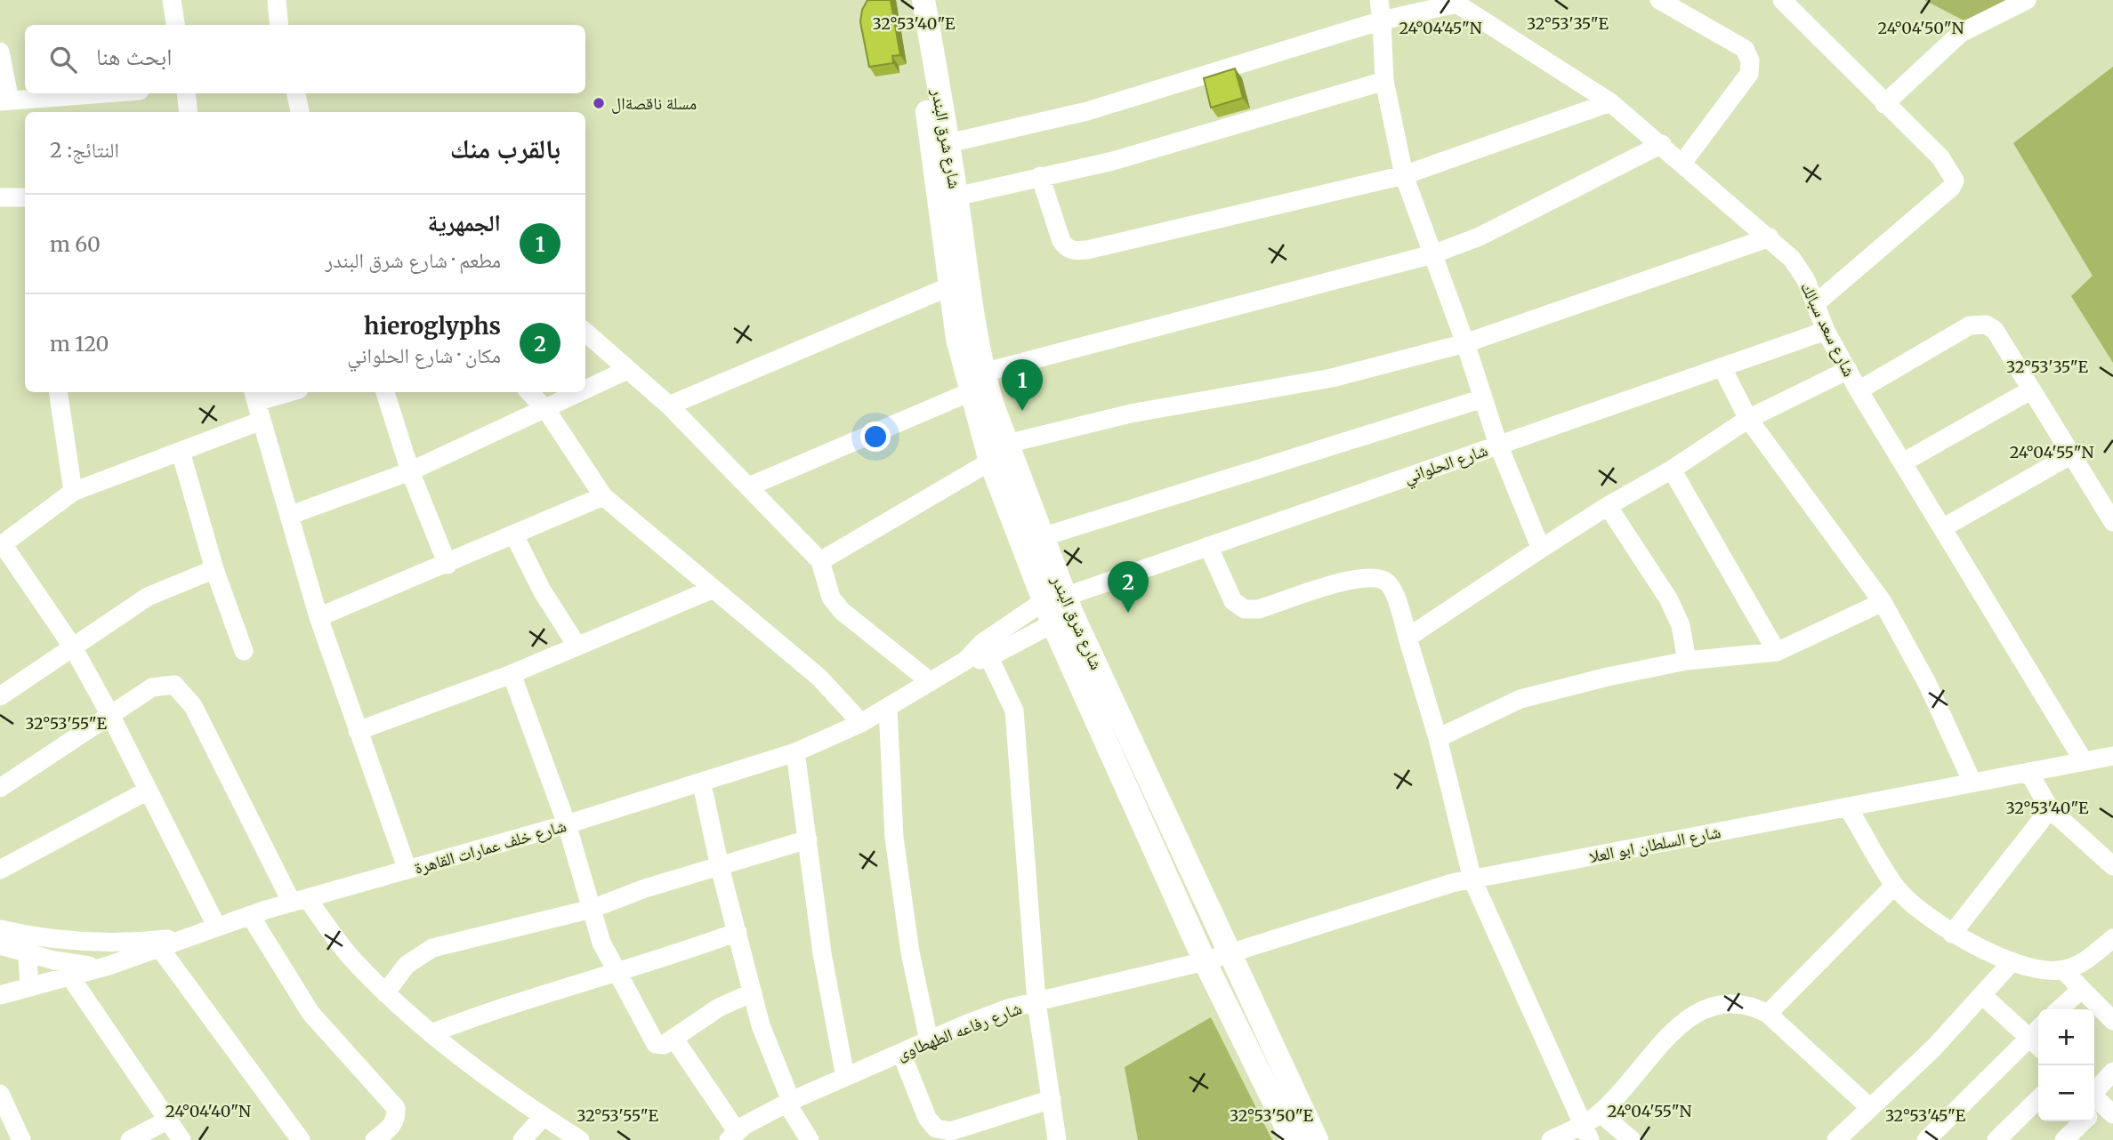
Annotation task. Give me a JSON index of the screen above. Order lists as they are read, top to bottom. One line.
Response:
{"streets":{"main road":["شارع شرق البندر"],"street":["شارع سعد سبالك","شارع الحلواني","شارع السلطان ابو العلا","شارع خلف عمارات القاهرة","شارع رفاعه الطهطاوى"]},"crossings":[["شارع شرق البندر","شارع الحلواني"],["شارع شرق البندر","شارع السلطان ابو العلا"],["شارع شرق البندر","شارع خلف عمارات القاهرة"],["شارع شرق البندر","شارع رفاعه الطهطاوى"],["شارع سعد سبالك","شارع الحلواني"],["شارع سعد سبالك","شارع السلطان ابو العلا"],["شارع الحلواني","شارع خلف عمارات القاهرة"],["شارع السلطان ابو العلا","شارع رفاعه الطهطاوى"]],"places":["مسلة ناقصةال"],"page":{"search":"ابحث هنا","heading":["بالقرب منك","النتائج: 2"],"list":[{"mark":"1","name":"الجمهرية","note":"مطعم · شارع شرق البندر","value":"60 m"},{"mark":"2","name":"hieroglyphs","note":"مكان · شارع الحلواني","value":"120 m"}],"pins":["1","2"],"map_buttons":["+","−"]},"coordinates":["32°53'40\"E","32°53'35\"E","24°04'45\"N","24°04'50\"N","24°04'55\"N","32°53'55\"E","24°04'40\"N","32°53'50\"E","32°53'45\"E"]}
